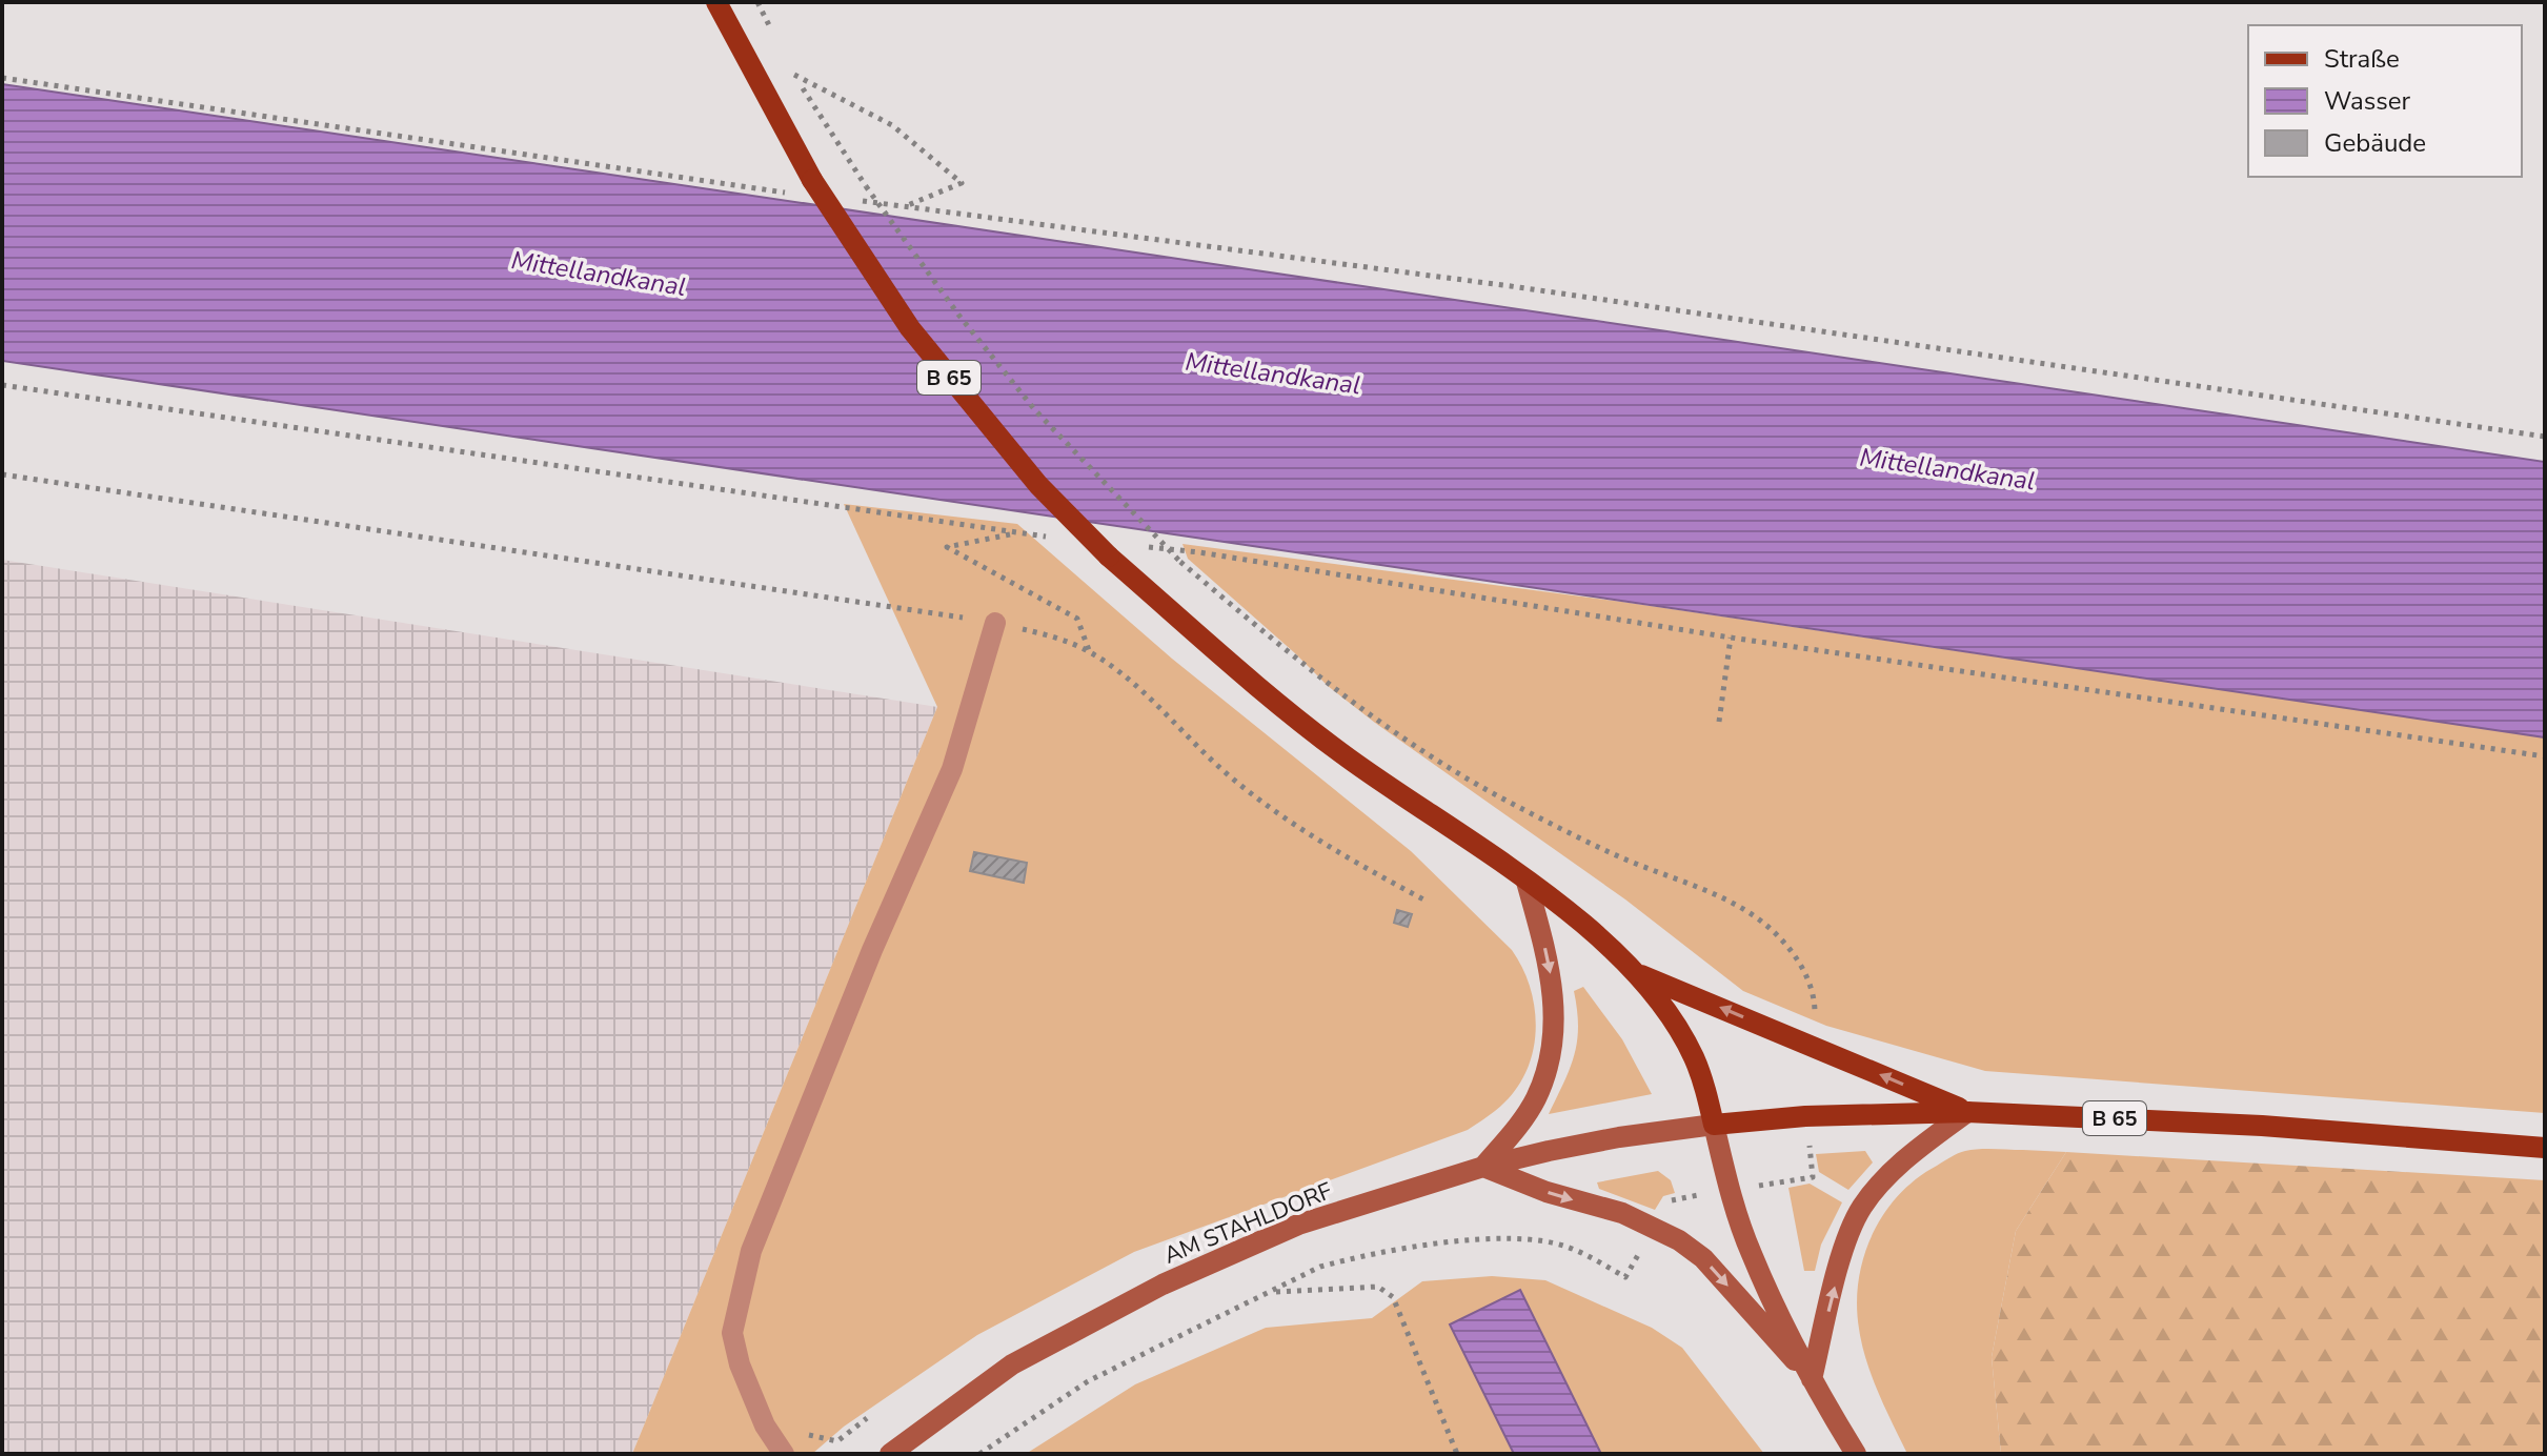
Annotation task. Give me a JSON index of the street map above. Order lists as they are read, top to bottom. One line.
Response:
{"streets":{"main road":["B 65","AM STAHLDORF"]},"crossings":[["B 65","AM STAHLDORF"]],"water":["Mittellandkanal"],"legend":["Straße","Wasser","Gebäude"]}
